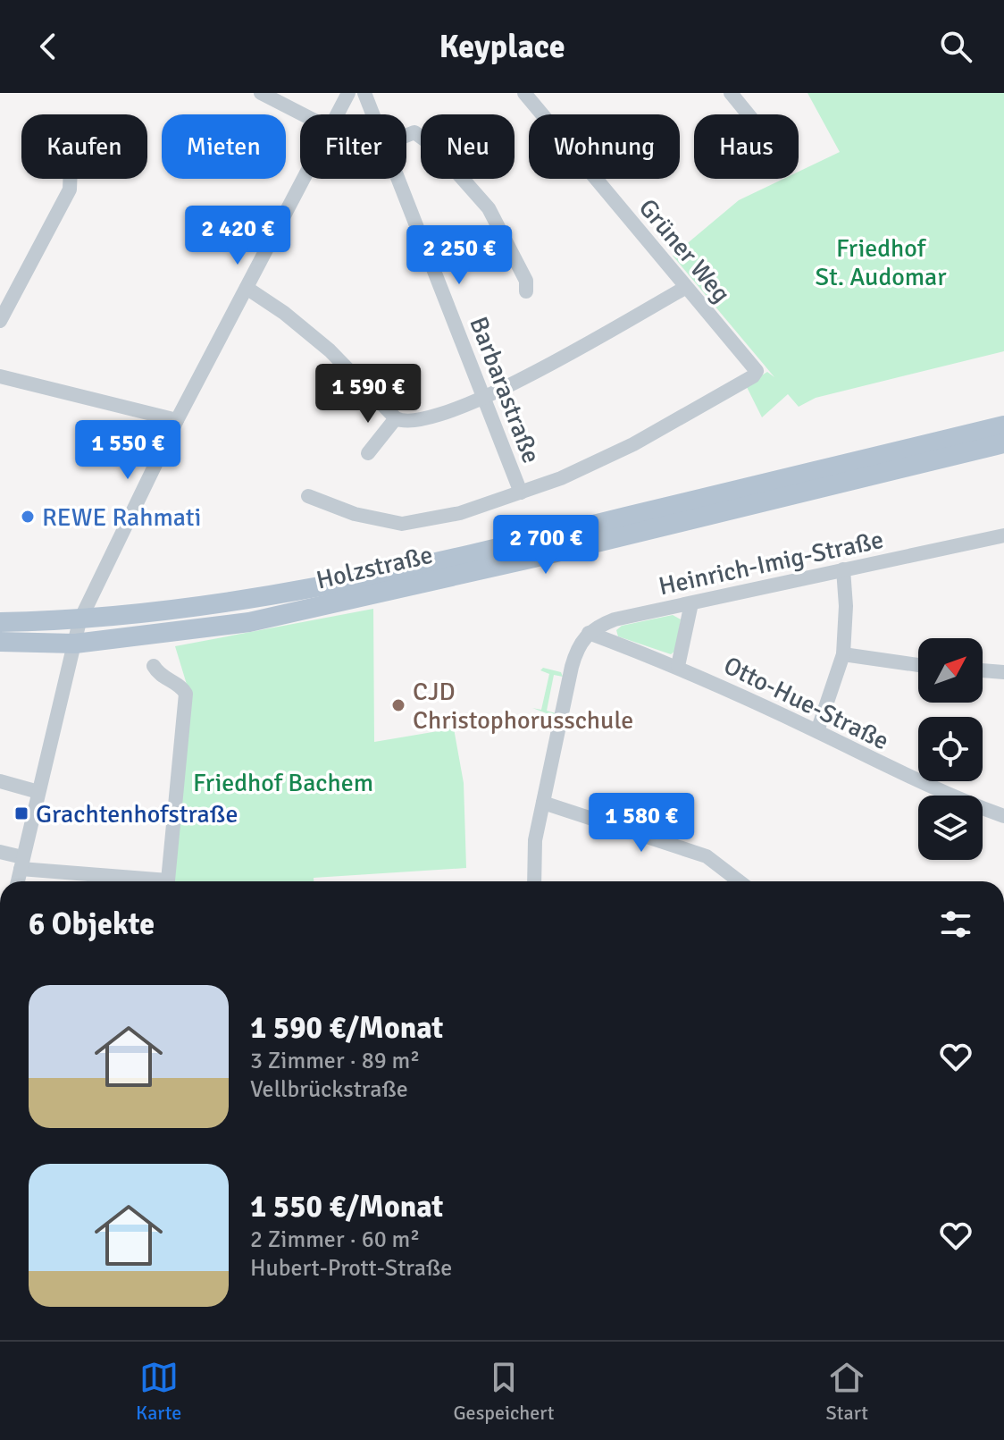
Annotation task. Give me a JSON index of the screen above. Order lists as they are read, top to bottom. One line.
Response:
{"streets":{"main road":["Holzstraße"],"street":["Grüner Weg","Barbarastraße","Heinrich-Imig-Straße","Otto-Hue-Straße"]},"crossings":[["Grüner Weg","Barbarastraße"],["Heinrich-Imig-Straße","Otto-Hue-Straße"]],"parks":["Friedhof St. Audomar","Friedhof Bachem"],"places":{"other":["REWE Rahmati","CJD Christophorusschule"],"transit":["Grachtenhofstraße"]},"north":"top right","page":{"header":"Keyplace","chip":["Kaufen","Mieten","Filter","Neu","Wohnung","Haus"],"price":["2 420 €","2 250 €","1 590 €","1 550 €","2 700 €","1 580 €"],"heading":"6 Objekte","list":[{"name":"1 590 €/Monat","note":"3 Zimmer · 89 m² · Vellbrückstraße"},{"name":"1 550 €/Monat","note":"2 Zimmer · 60 m² · Hubert-Prott-Straße"}],"tabs":["Karte","Gespeichert","Start"]}}
